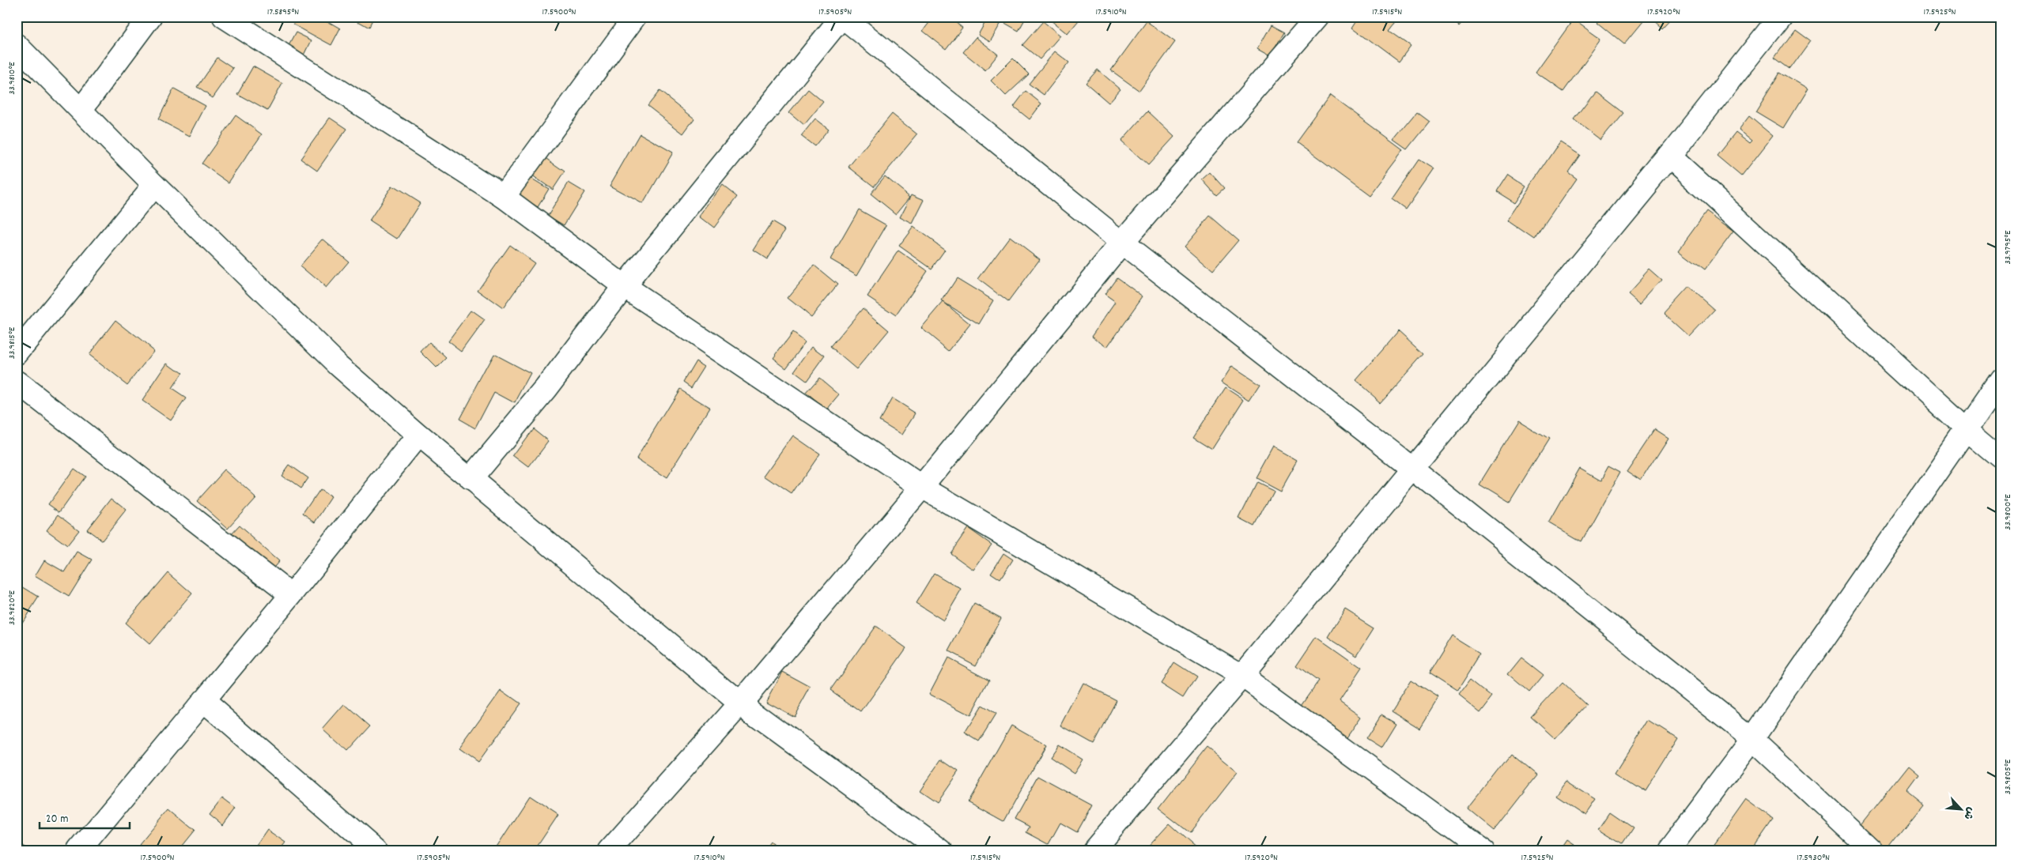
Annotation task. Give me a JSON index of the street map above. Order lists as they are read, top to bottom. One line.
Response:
{"scale_bar":"20 m","north":"bottom right","coordinates":["17.5895°N","17.5900°N","17.5905°N","17.5910°N","17.5915°N","17.5920°N","17.5925°N","33.9810°E","33.9795°E","33.9815°E","33.9800°E","33.9820°E","33.9805°E","17.5930°N"]}
